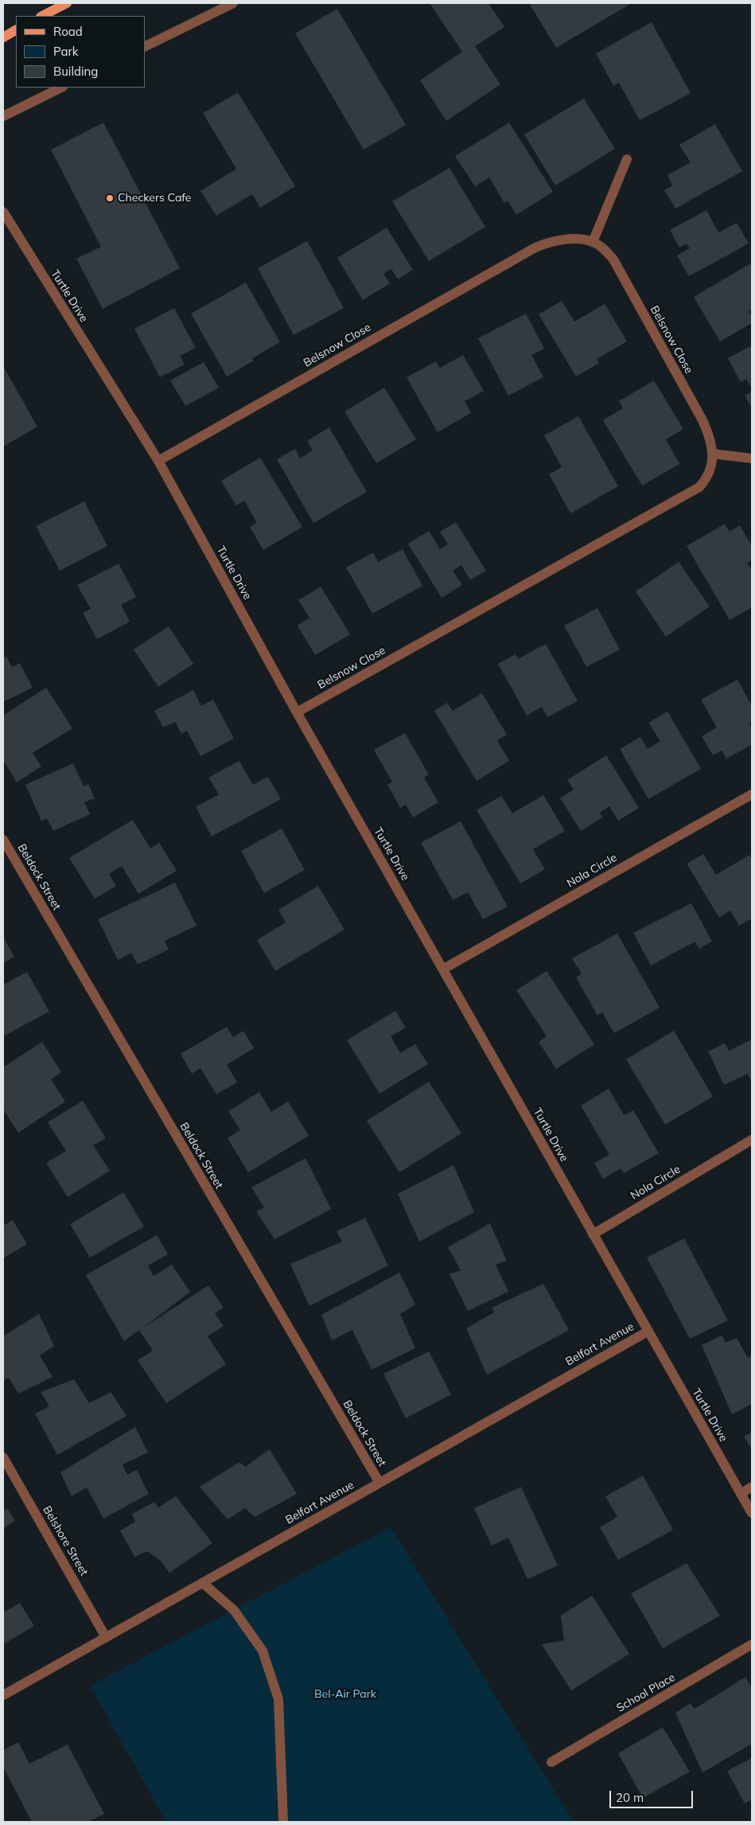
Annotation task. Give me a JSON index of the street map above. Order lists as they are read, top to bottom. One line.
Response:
{"streets":{"street":["Turtle Drive","Belsnow Close","Nola Circle","Beldock Street","Belfort Avenue","Belshore Street","School Place"]},"crossings":[["Turtle Drive","Belsnow Close"],["Turtle Drive","Nola Circle"],["Turtle Drive","Belfort Avenue"],["Beldock Street","Belfort Avenue"],["Belfort Avenue","Belshore Street"]],"parks":["Bel-Air Park"],"places":["Checkers Cafe"],"legend":["Road","Park","Building"],"scale_bar":"20 m"}
